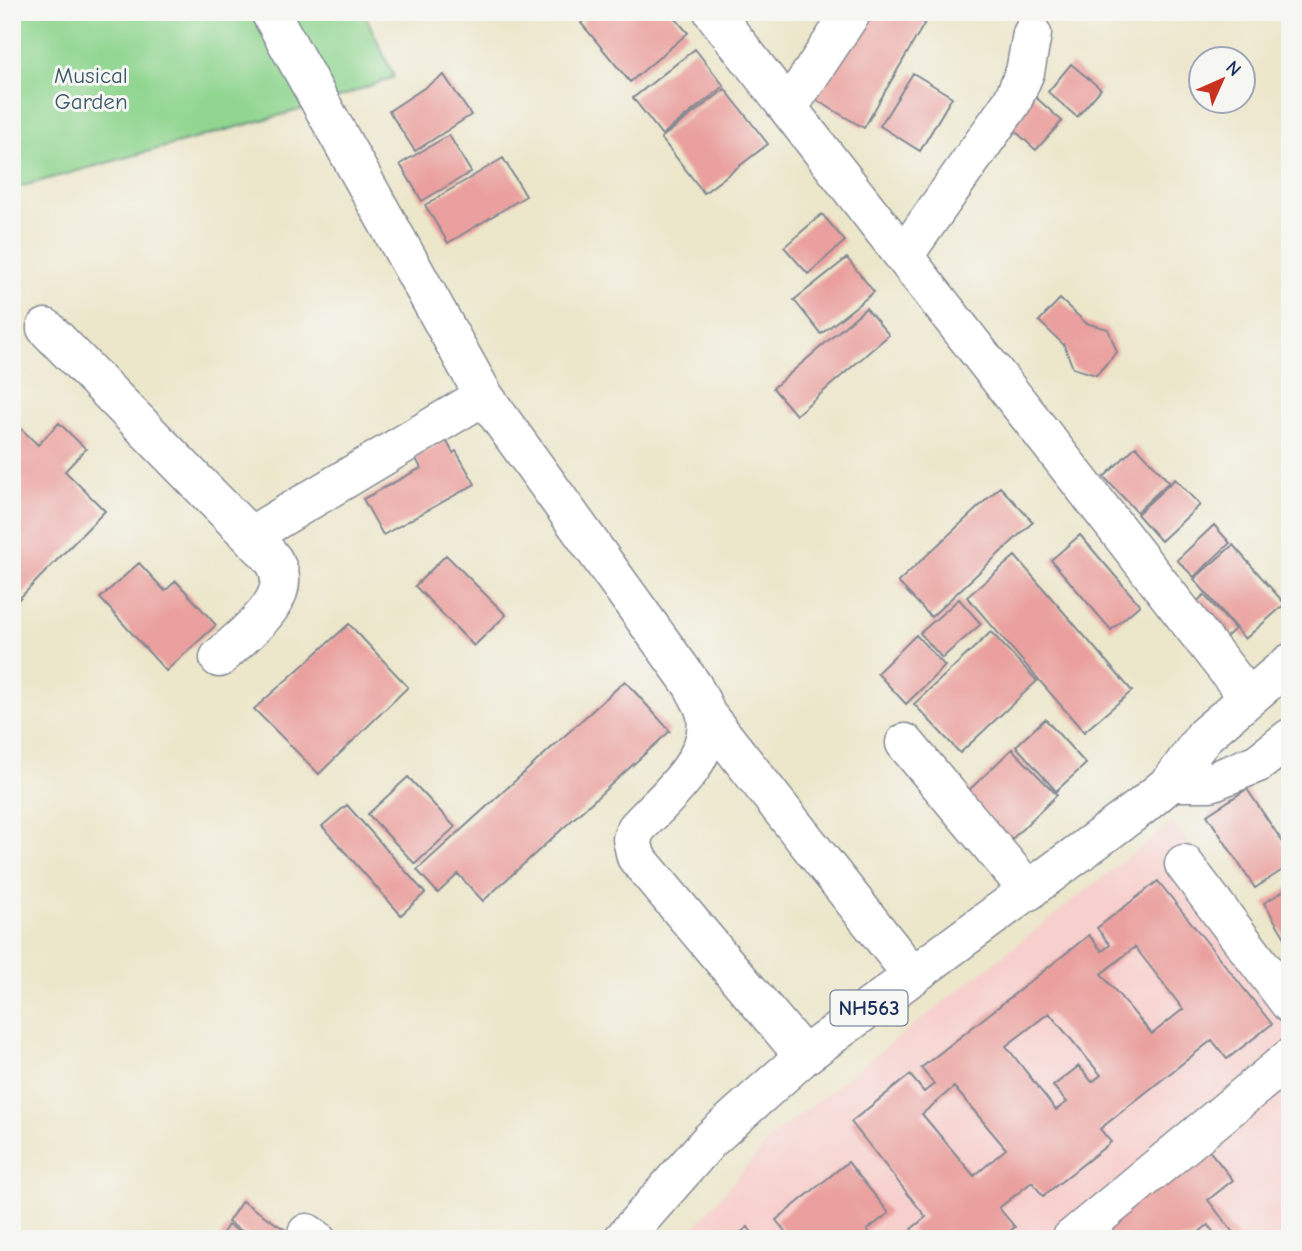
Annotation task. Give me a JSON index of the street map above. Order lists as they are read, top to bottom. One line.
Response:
{"streets":{"main road":["NH563"]},"parks":["Musical Garden"],"north":"top right"}
